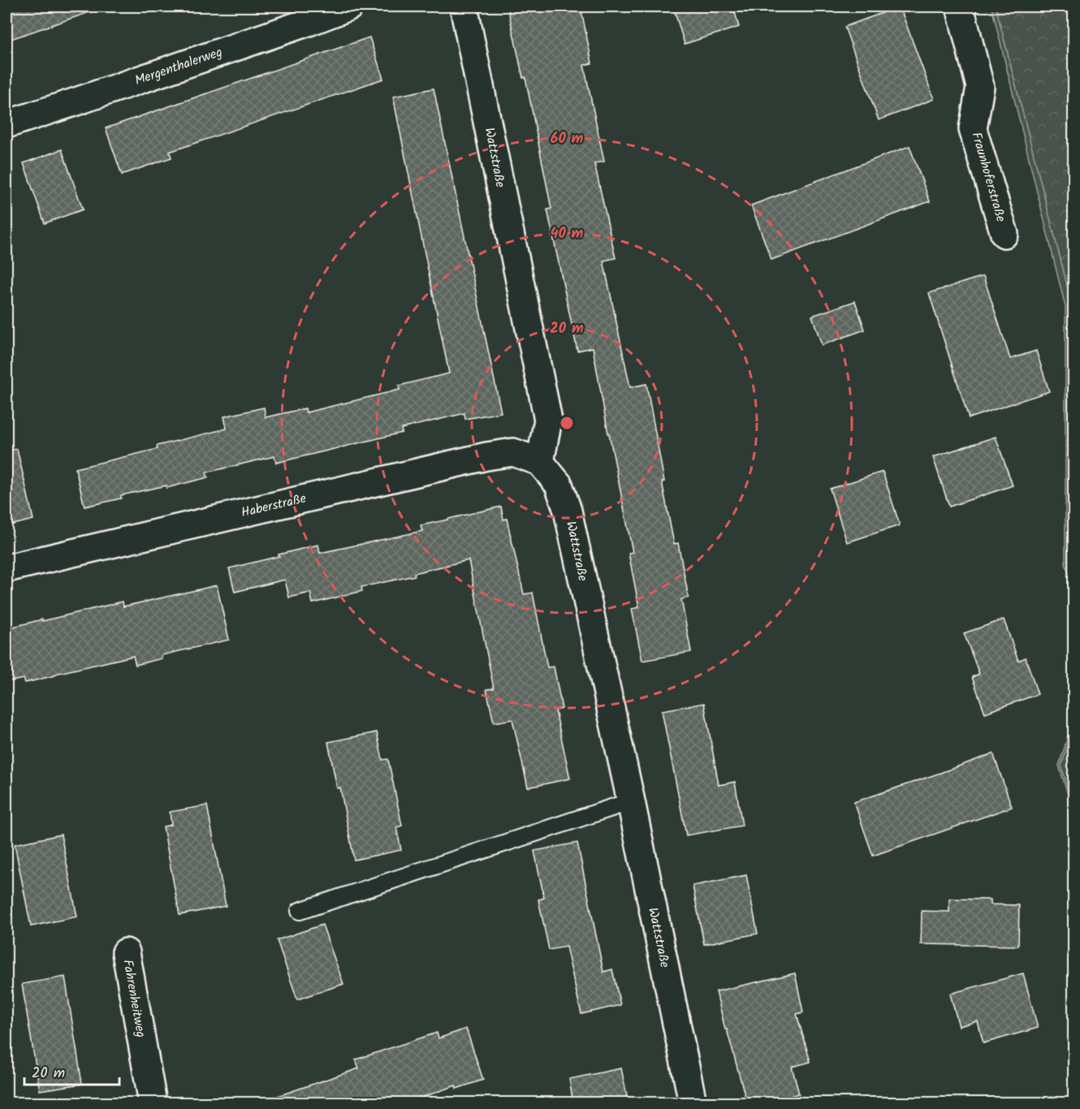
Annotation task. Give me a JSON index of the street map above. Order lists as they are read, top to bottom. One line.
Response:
{"streets":{"street":["Mergenthalerweg","Wattstraße","Fraunhoferstraße","Haberstraße","Fahrenheitweg"]},"crossings":[["Wattstraße","Haberstraße"]],"scale_bar":"20 m","rings":["60 m","40 m","20 m"]}
